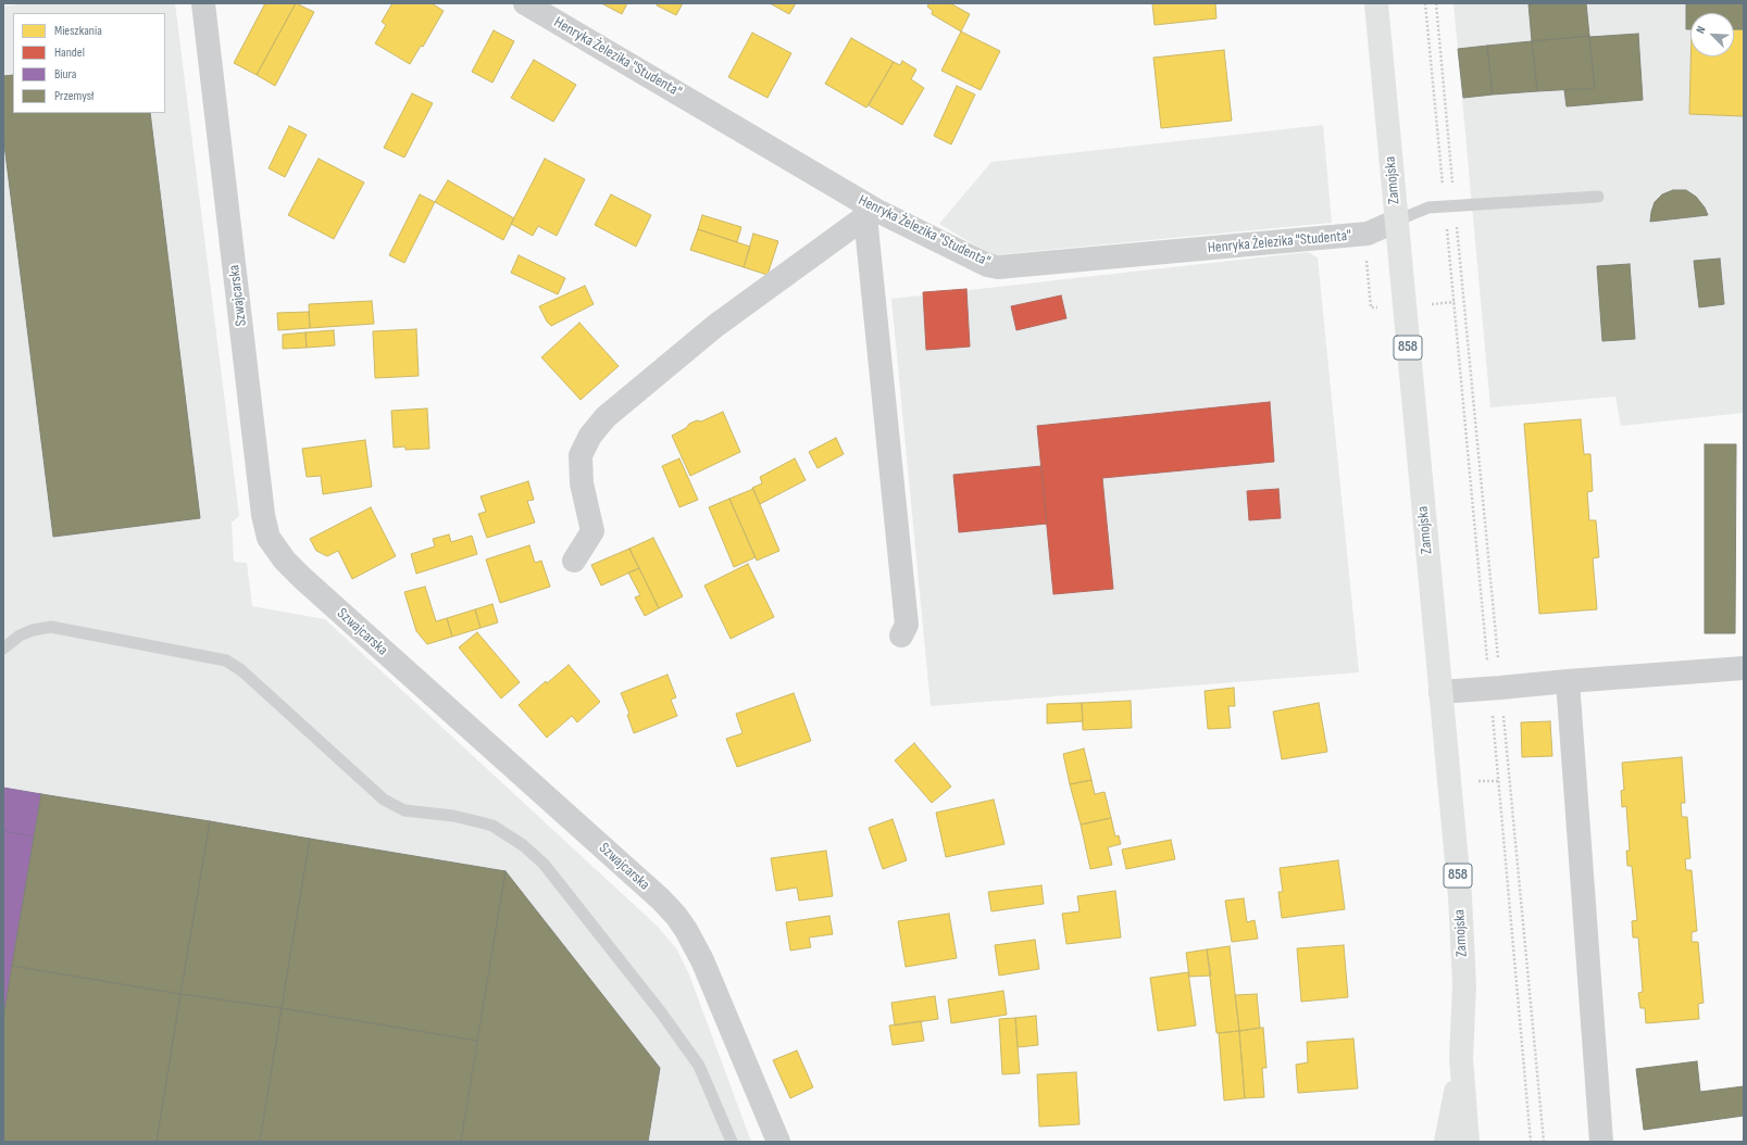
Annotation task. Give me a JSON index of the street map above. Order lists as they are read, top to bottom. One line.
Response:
{"streets":{"main road":["Zamojska","858"],"street":["Henryka Żelezika \"Studenta\"","Szwajcarska"]},"crossings":[["Henryka Żelezika \"Studenta\"","Zamojska"]],"legend":["Mieszkania","Handel","Biura","Przemysł"],"north":"top left"}
